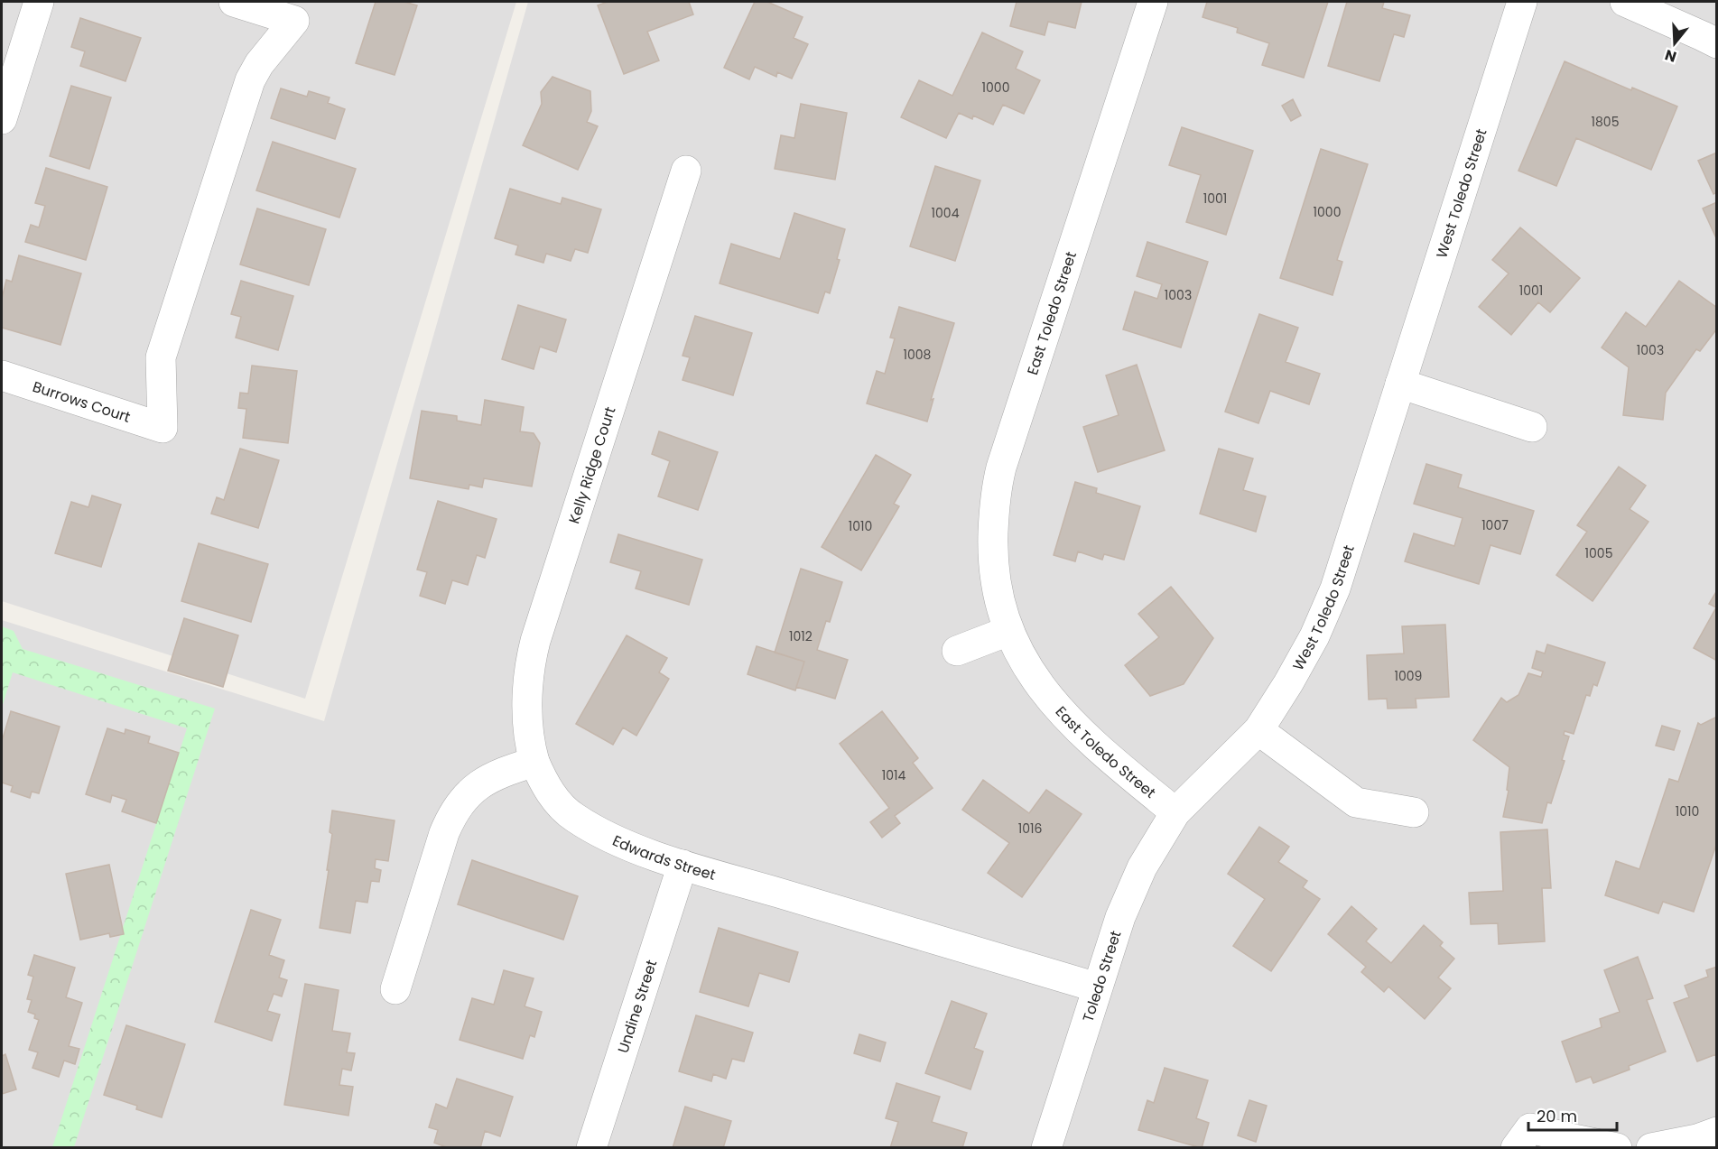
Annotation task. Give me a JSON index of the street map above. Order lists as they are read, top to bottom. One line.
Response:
{"streets":{"street":["West Toledo Street","East Toledo Street","Burrows Court","Kelly Ridge Court","Edwards Street","Toledo Street","Undine Street"]},"crossings":[["West Toledo Street","East Toledo Street"],["West Toledo Street","Toledo Street"],["East Toledo Street","Toledo Street"],["Kelly Ridge Court","Edwards Street"],["Edwards Street","Toledo Street"],["Edwards Street","Undine Street"]],"house_numbers":["1000","1805","1001","1000","1004","1001","1003","1003","1008","1007","1010","1005","1012","1009","1014","1010","1016"],"scale_bar":"20 m","north":"bottom"}
